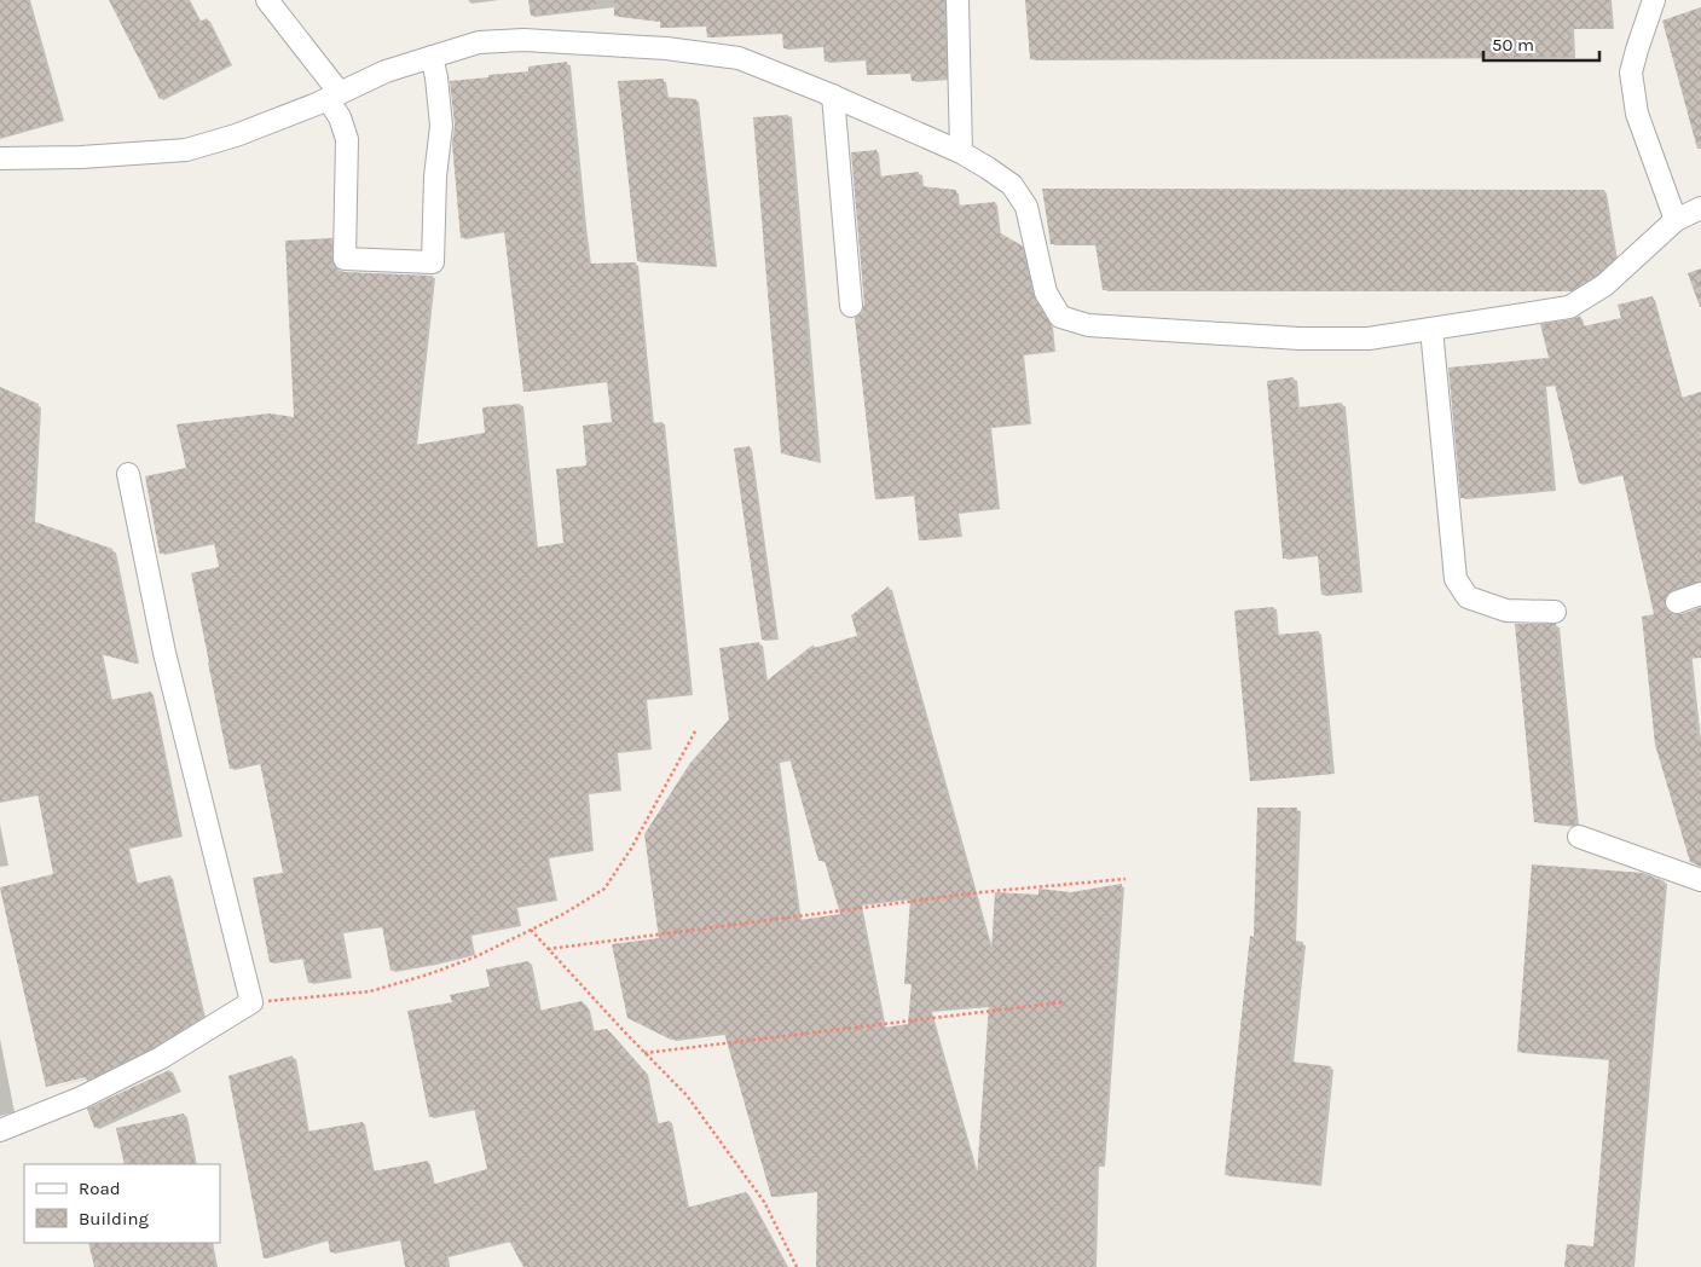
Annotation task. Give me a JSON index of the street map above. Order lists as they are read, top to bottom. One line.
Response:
{"legend":["Road","Building"],"scale_bar":"50 m"}
